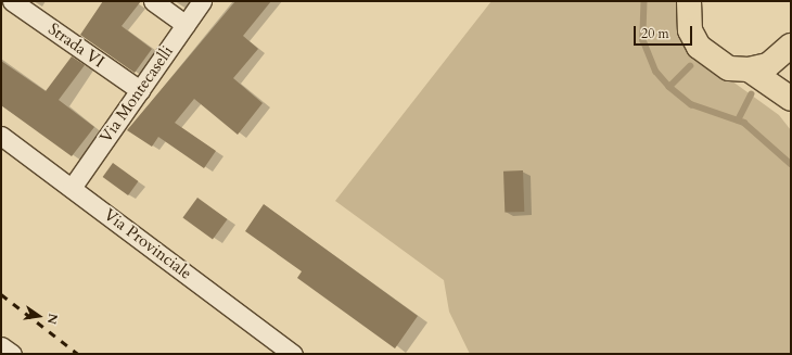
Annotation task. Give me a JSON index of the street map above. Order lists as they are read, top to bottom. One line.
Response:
{"streets":{"street":["Strada VI","Via Montecaselli","Via Provinciale"]},"crossings":[["Strada VI","Via Montecaselli"],["Via Montecaselli","Via Provinciale"]],"scale_bar":"20 m","north":"right"}
